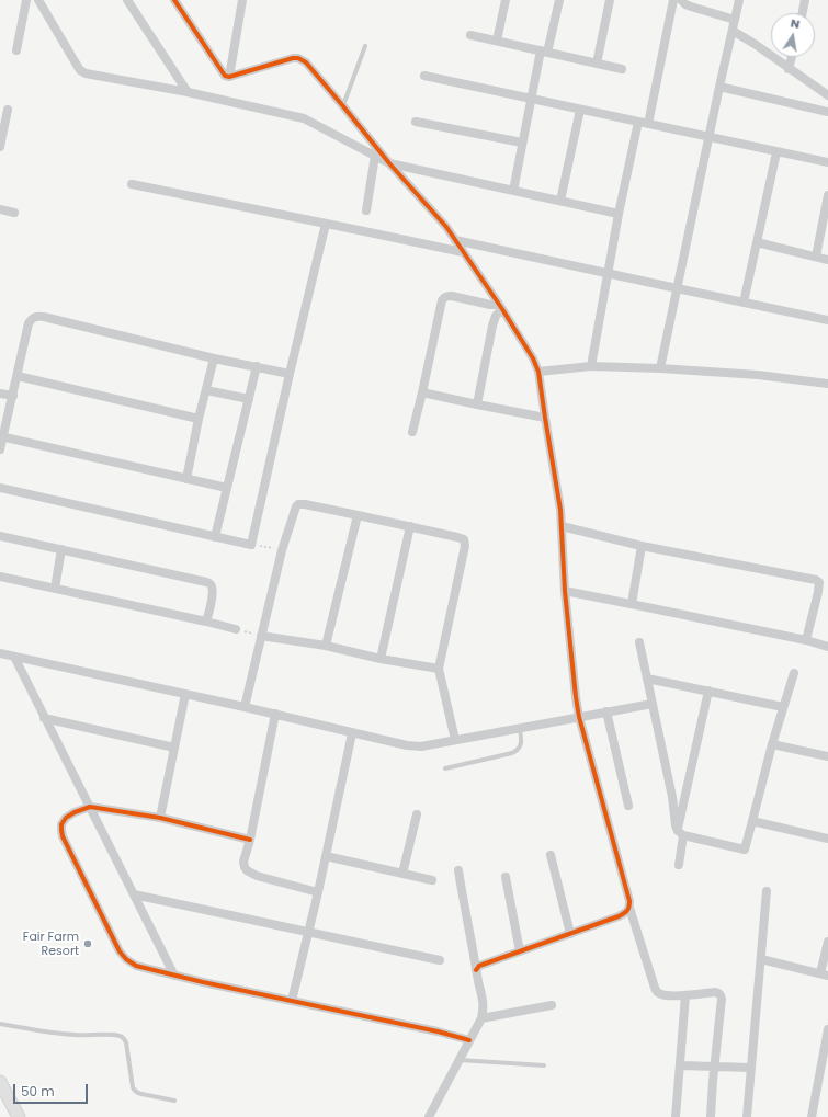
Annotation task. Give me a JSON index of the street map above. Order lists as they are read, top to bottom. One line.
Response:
{"places":["Fair Farm Resort"],"scale_bar":"50 m","north":"top"}
